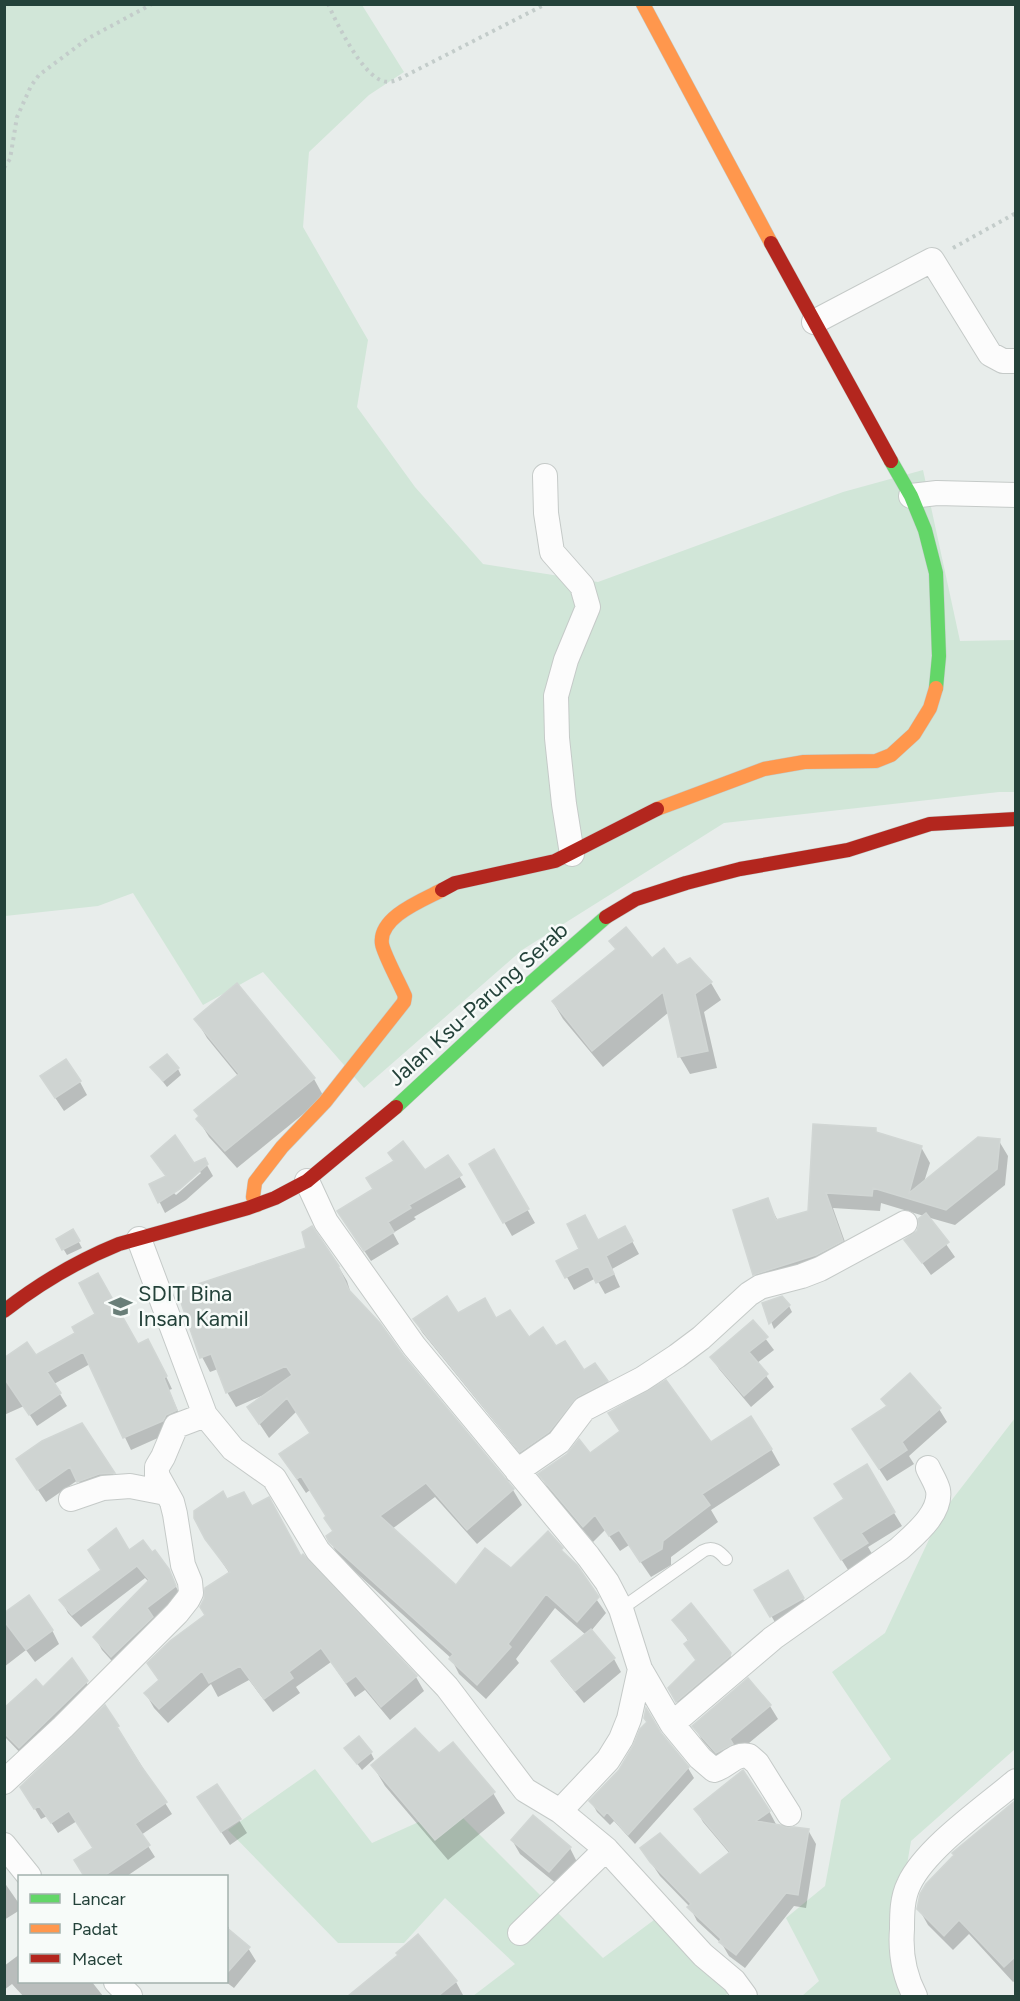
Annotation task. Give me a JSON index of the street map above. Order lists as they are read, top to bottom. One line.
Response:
{"streets":{"street":["Jalan Ksu-Parung Serab"]},"places":{"school or university":["SDIT Bina Insan Kamil"]},"legend":["Lancar","Padat","Macet"]}
